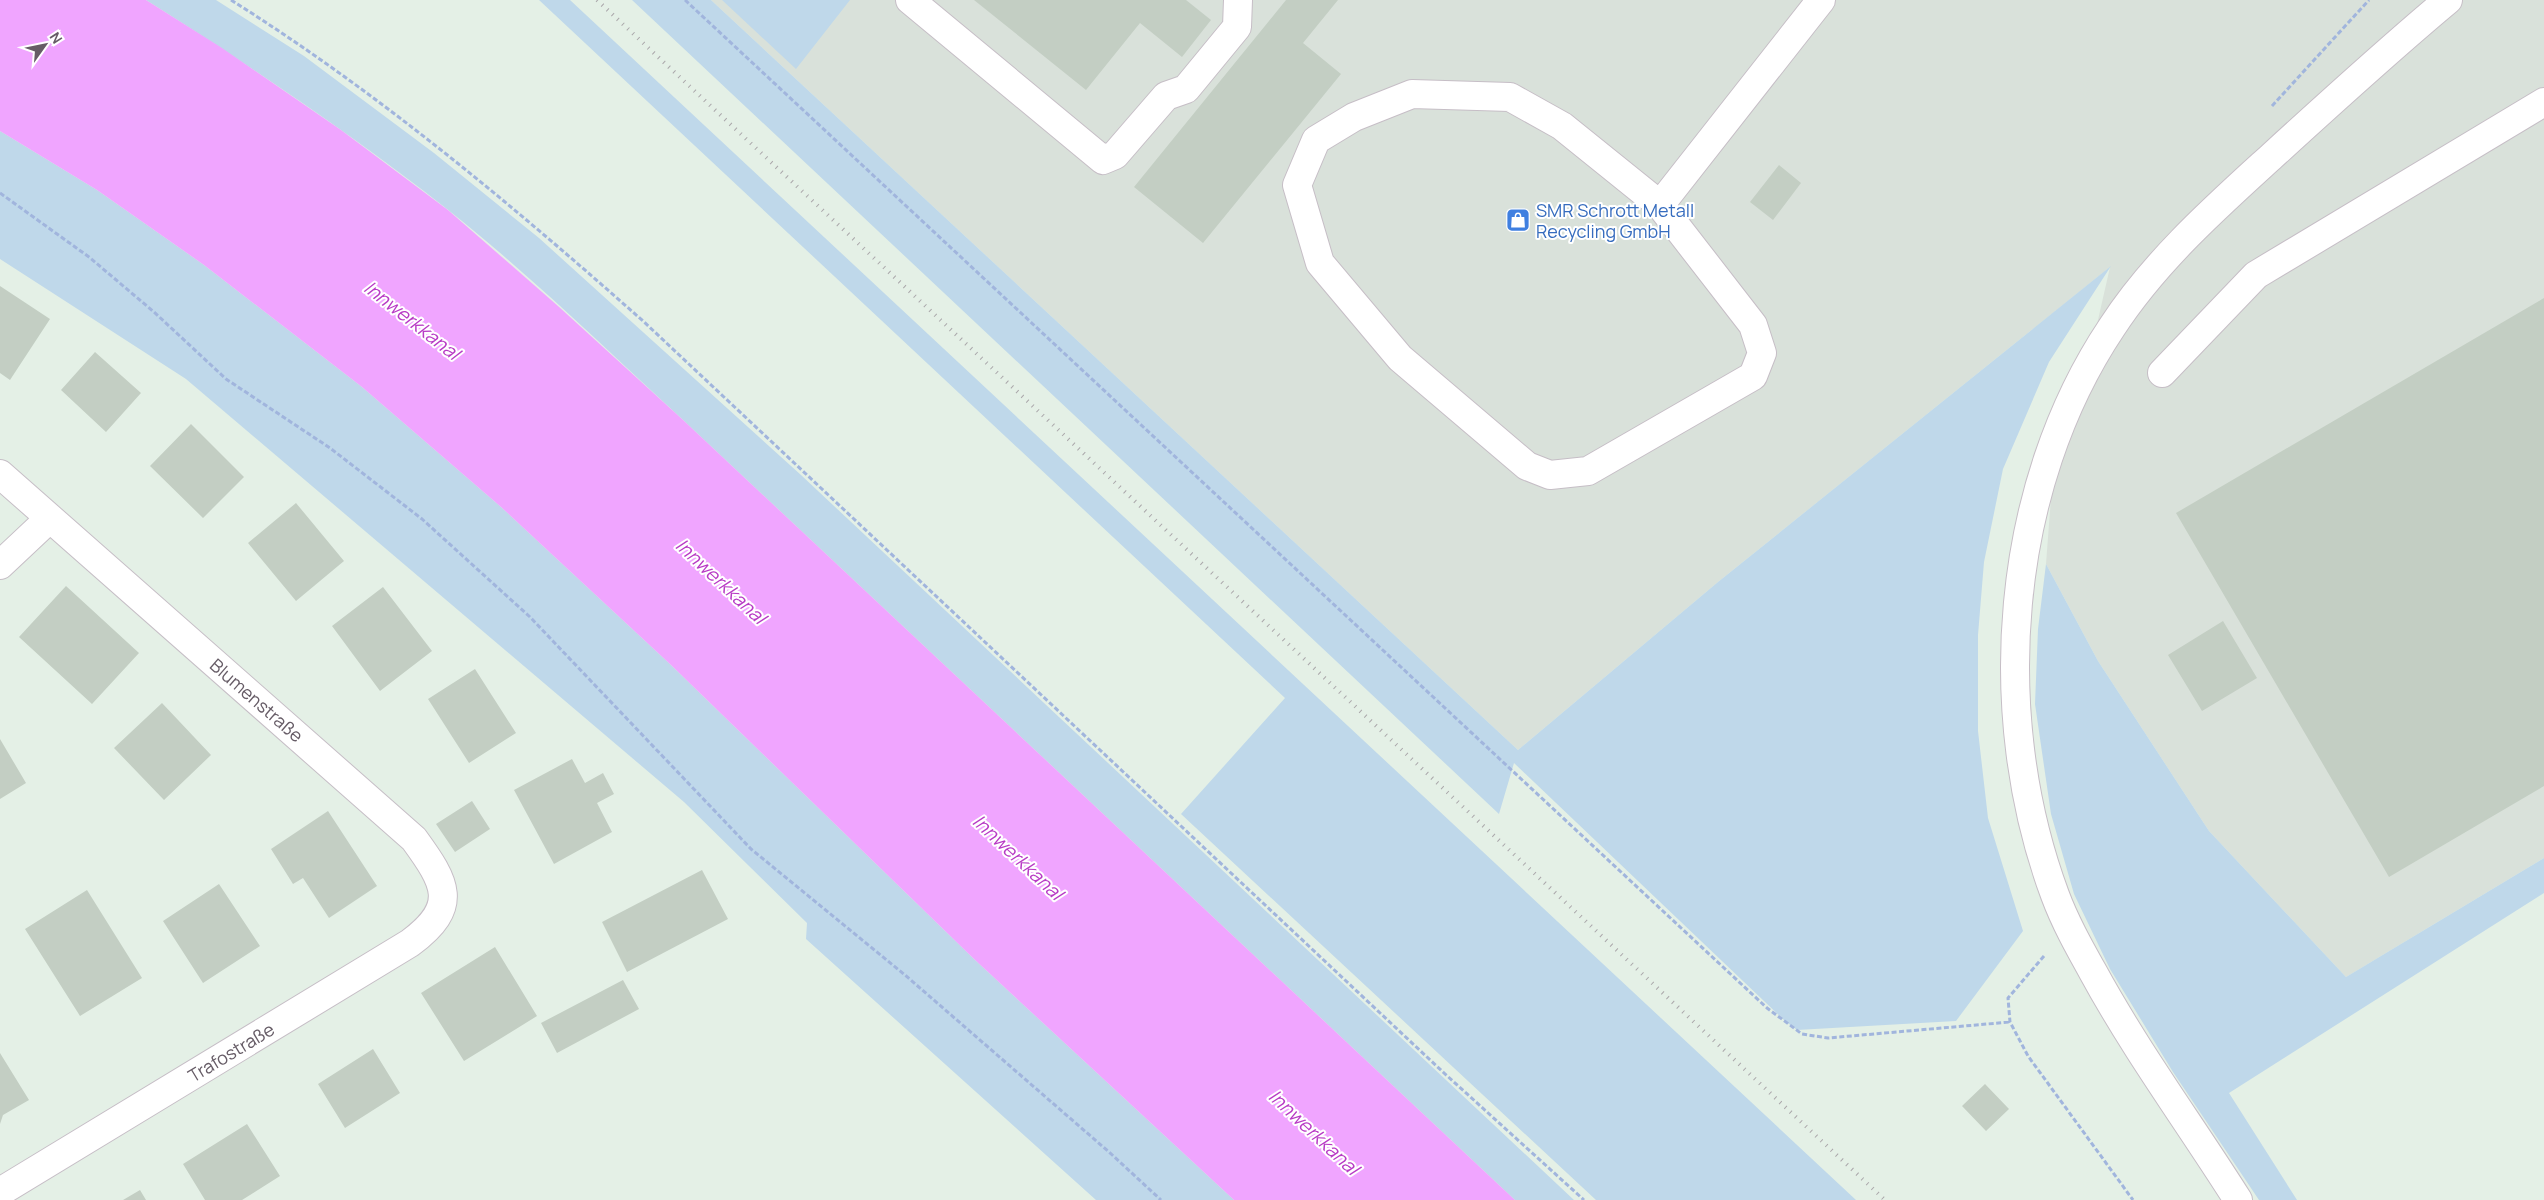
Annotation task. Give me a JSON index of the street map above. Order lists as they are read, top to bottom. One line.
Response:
{"streets":{"street":["Blumenstraße","Trafostraße"]},"crossings":[["Blumenstraße","Trafostraße"]],"water":["Innwerkkanal"],"places":{"shop":["SMR Schrott Metall Recycling GmbH"]},"north":"top right"}
